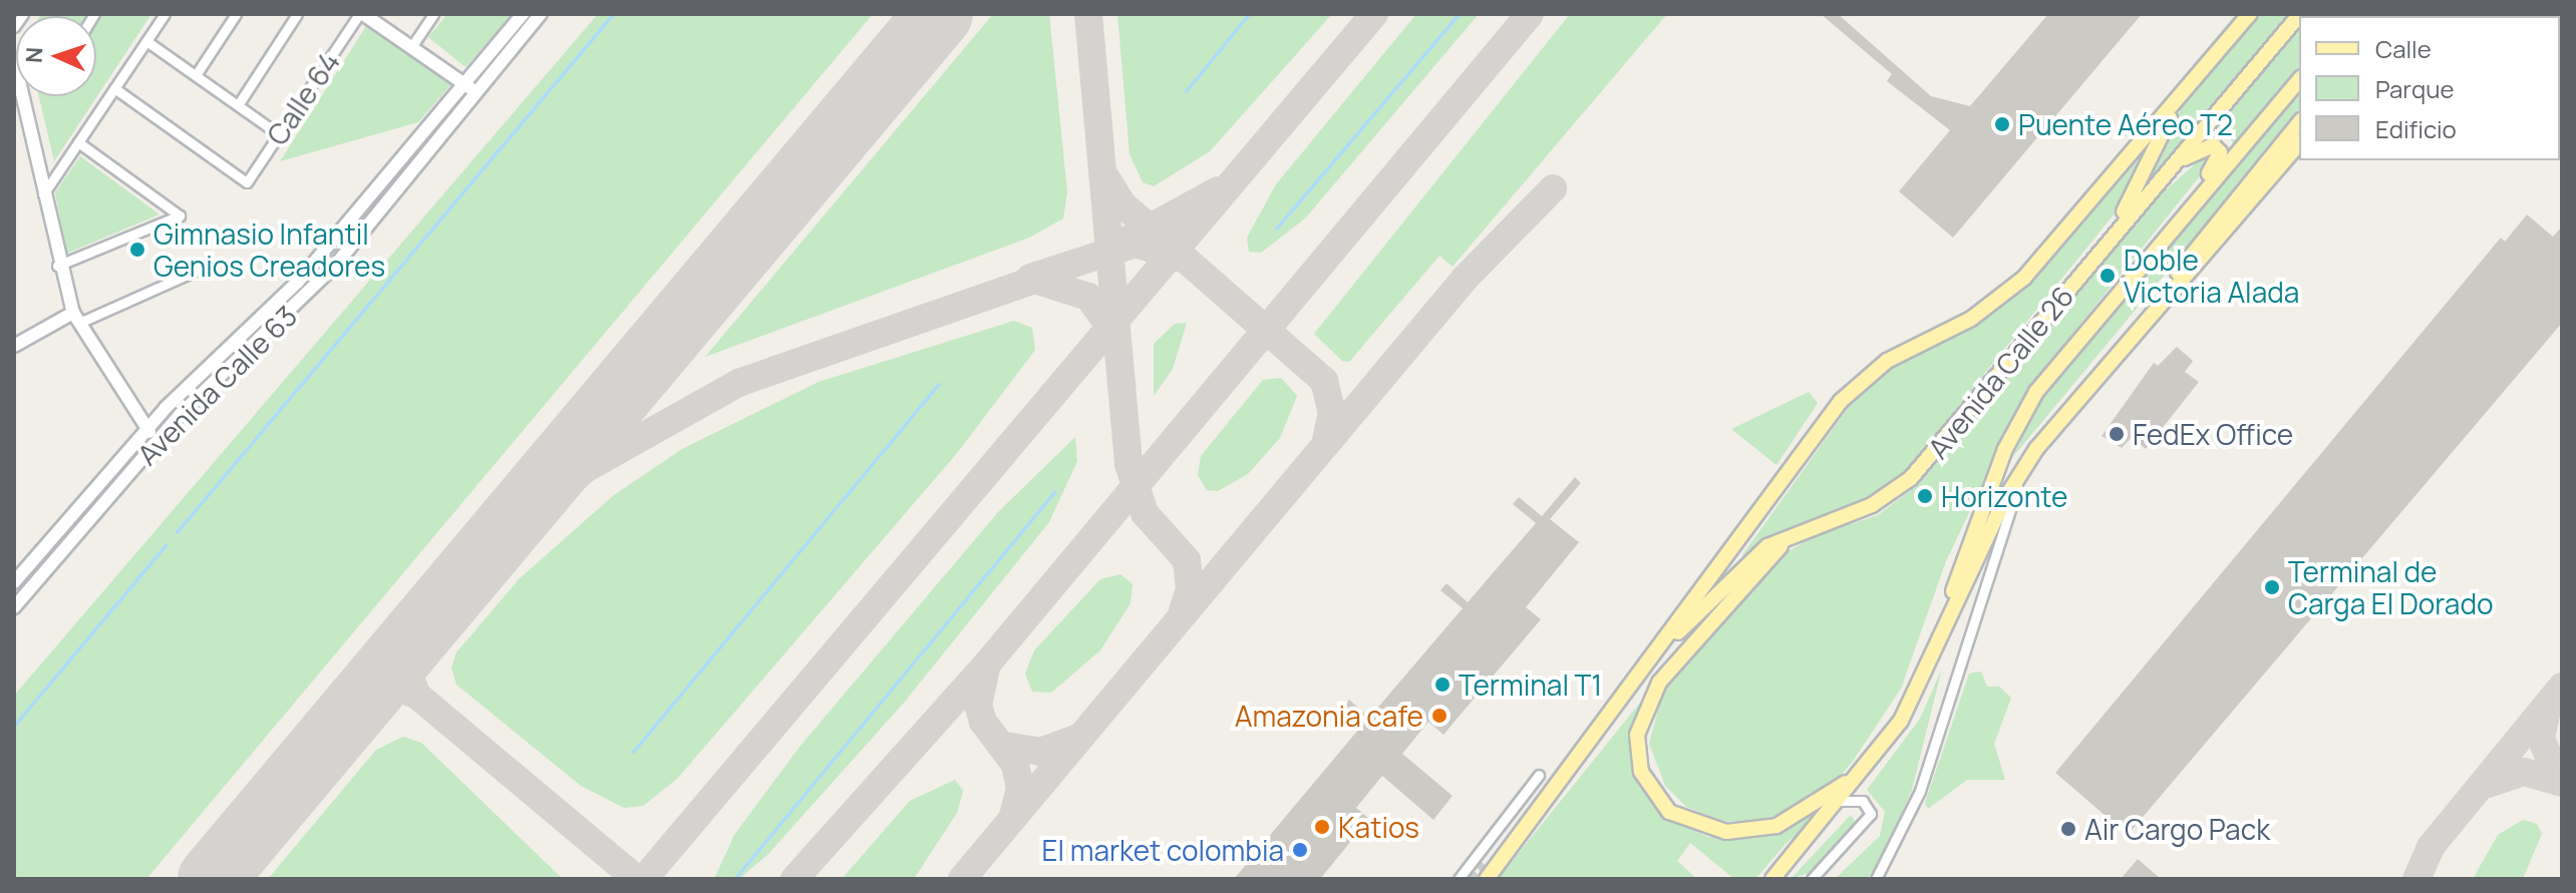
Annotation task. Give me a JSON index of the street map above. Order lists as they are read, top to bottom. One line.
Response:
{"streets":{"main road":["Avenida Calle 26","Avenida Calle 63"],"street":["Calle 64"]},"places":["Puente Aéreo T2","Gimnasio Infantil Genios Creadores","Doble Victoria Alada","FedEx Office","Horizonte","Terminal de Carga El Dorado","Terminal T1","Amazonia cafe","Katios","Air Cargo Pack","El market colombia"],"legend":["Calle","Parque","Edificio"],"north":"left"}
